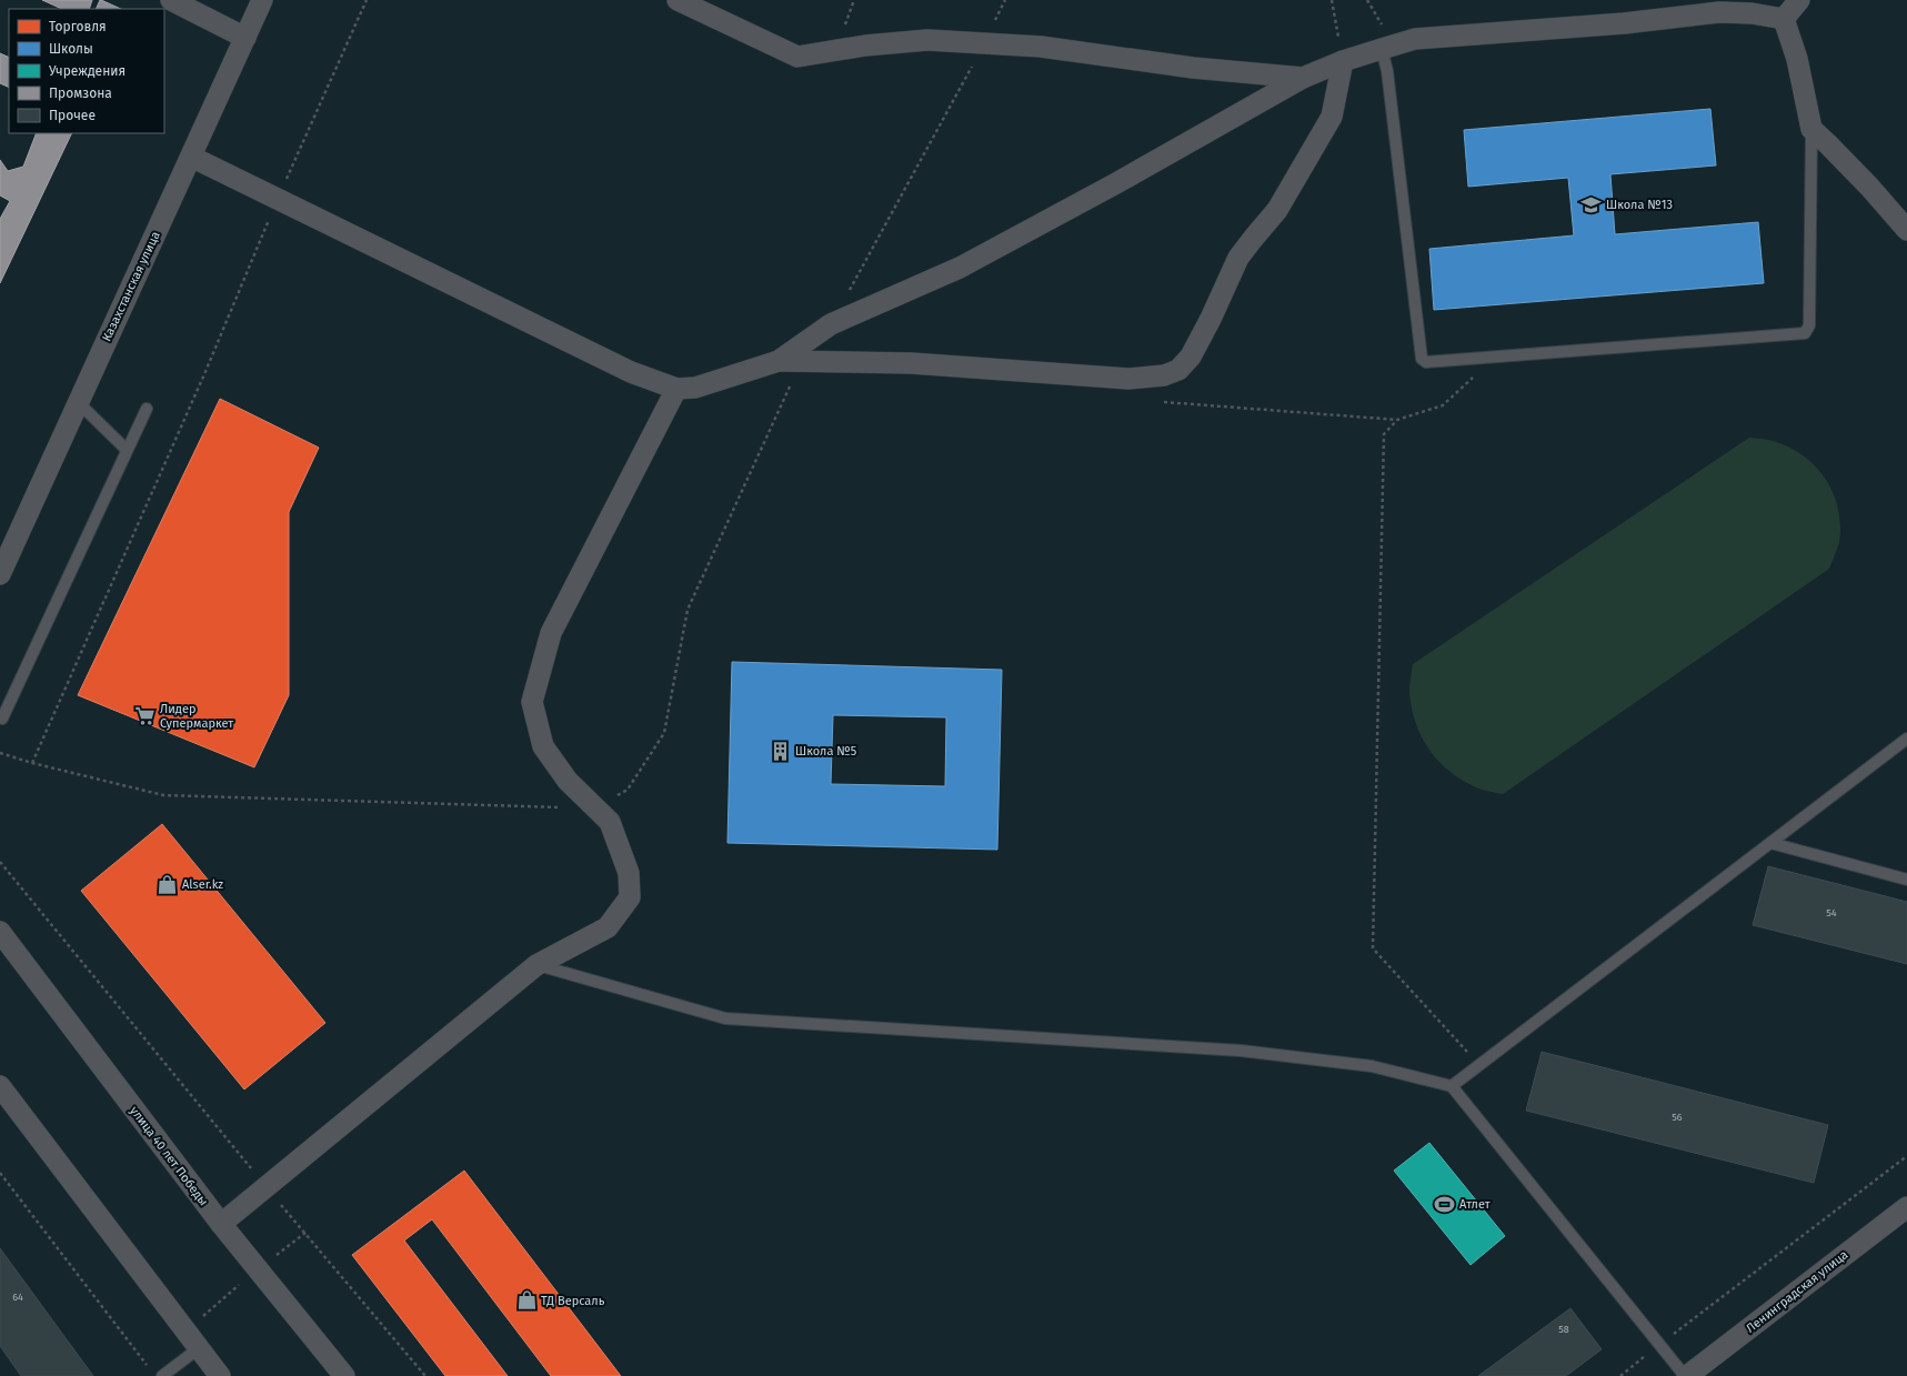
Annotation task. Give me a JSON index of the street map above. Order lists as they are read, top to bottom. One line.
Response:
{"streets":{"street":["Казахстанская улица","улица 40 лет Победы","Ленинградская улица"]},"places":{"school or university":["Школа №13"],"supermarket":["Лидер Супермаркет"],"building":["Школа №5"],"shop":["Alser.kz","ТД Версаль"],"sports":["Атлет"]},"house_numbers":["54","56","64","58"],"legend":["Торговля","Школы","Учреждения","Промзона","Прочее"]}
